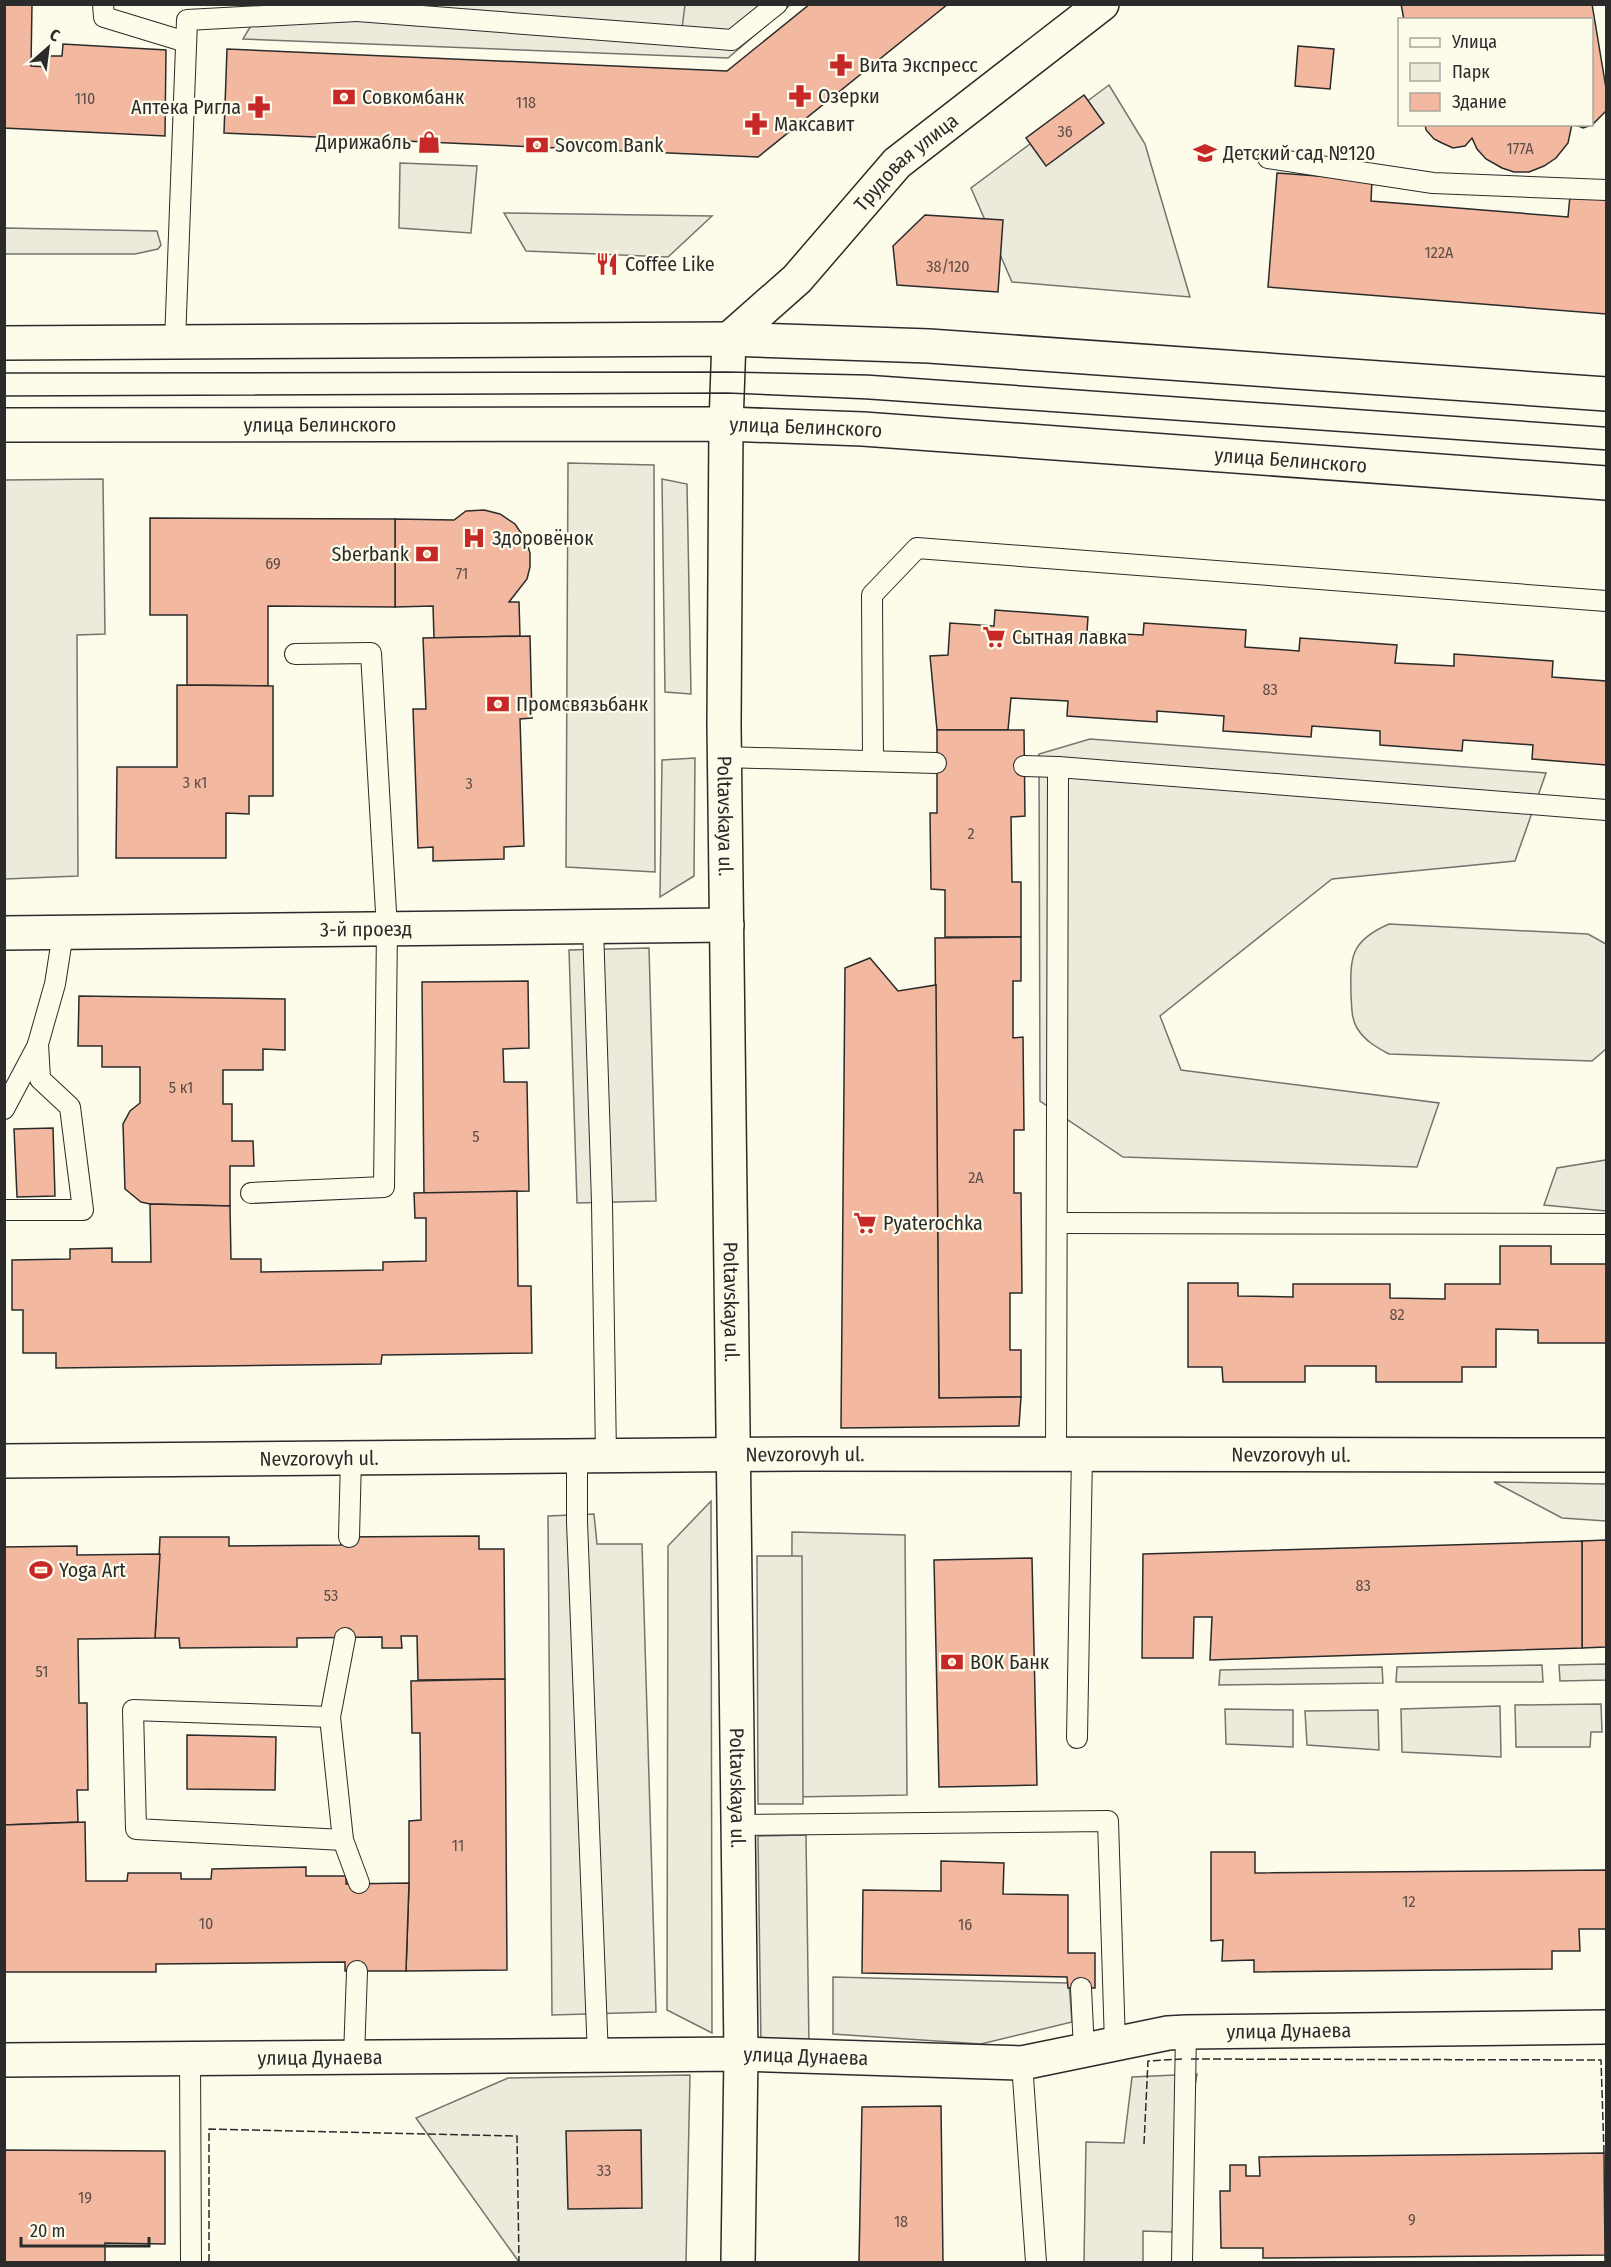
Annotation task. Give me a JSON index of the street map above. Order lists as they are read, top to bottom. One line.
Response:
{"streets":{"street":["Трудовая улица","улица Белинского","Poltavskaya ul.","3-й проезд","Nevzorovyh ul.","улица Дунаева"]},"crossings":[["Трудовая улица","Poltavskaya ul."],["улица Белинского","Poltavskaya ul."],["Poltavskaya ul.","3-й проезд"],["Poltavskaya ul.","Nevzorovyh ul."],["Poltavskaya ul.","улица Дунаева"]],"places":{"pharmacy":["Вита Экспресс","Озерки","Аптека Ригла","Максавит"],"bank":["Совкомбанк","Sovcom Bank","Sberbank","Промсвязьбанк","ВОК Банк"],"shop":["Дирижабль"],"school or university":["Детский сад №120"],"restaurant":["Coffee Like"],"hospital":["Здоровёнок"],"supermarket":["Сытная лавка","Pyaterochka"],"sports":["Yoga Art"]},"house_numbers":["110","118","36","177А","122А","38/120","69","71","83","3 к1","3","2","5 к1","5","2А","82","83","53","51","11","12","10","16","33","19","9","18"],"legend":["Улица","Парк","Здание"],"scale_bar":"20 m","north":"top right"}
